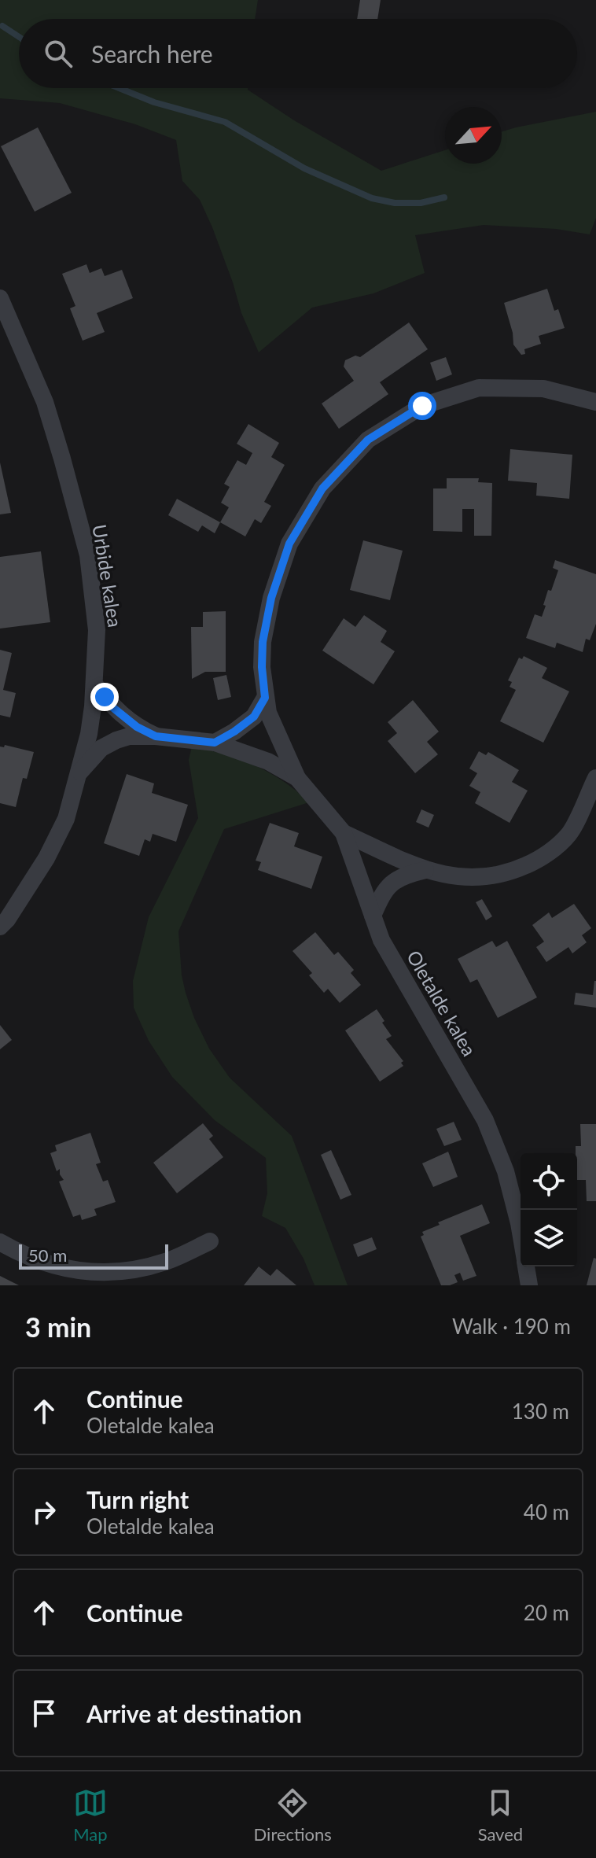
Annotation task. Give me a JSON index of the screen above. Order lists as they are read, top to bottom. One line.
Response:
{"streets":{"street":["Urbide kalea","Oletalde kalea"]},"scale_bar":"50 m","north":"top right","page":{"search":"Search here","scale":"50 m","heading":["3 min","Walk · 190 m"],"list":[["Continue","Oletalde kalea","130 m"],["Turn right","Oletalde kalea","40 m"],["Continue","20 m"],"Arrive at destination"],"nav":["Map","Directions","Saved"]}}
